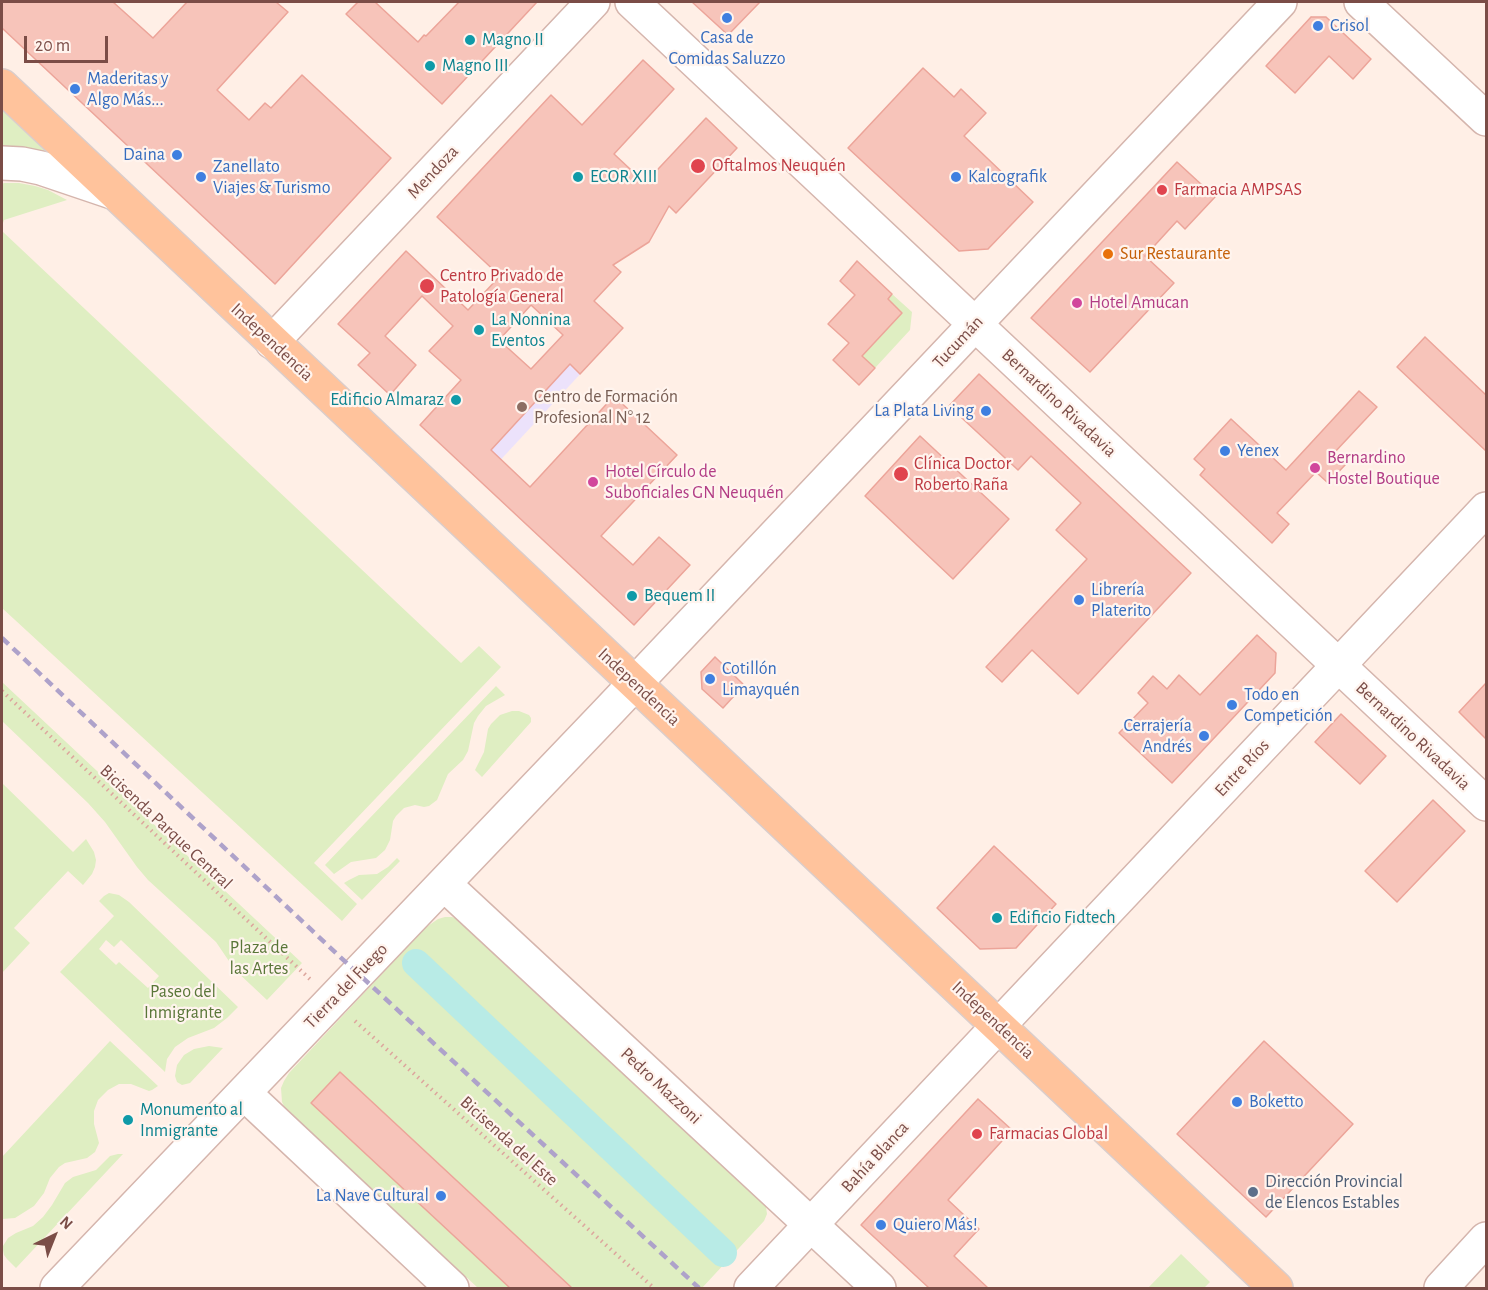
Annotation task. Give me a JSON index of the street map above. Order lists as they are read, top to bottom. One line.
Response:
{"streets":{"main road":["Independencia"],"street":["Mendoza","Tucumán","Bernardino Rivadavia","Entre Ríos","Tierra del Fuego","Pedro Mazzoni","Bahía Blanca"],"path":["Bicisenda Parque Central","Bicisenda del Este"]},"crossings":[["Mendoza","Independencia"],["Independencia","Tucumán"],["Independencia","Entre Ríos"],["Independencia","Tierra del Fuego"],["Independencia","Bahía Blanca"],["Tucumán","Bernardino Rivadavia"],["Tucumán","Tierra del Fuego"],["Bernardino Rivadavia","Entre Ríos"],["Entre Ríos","Bahía Blanca"],["Tierra del Fuego","Pedro Mazzoni"],["Pedro Mazzoni","Bahía Blanca"]],"parks":["Plaza de las Artes","Paseo del Inmigrante"],"places":["Casa de Comidas Saluzzo","Crisol","Magno II","Magno III","Maderitas y Algo Más...","Daina","Oftalmos Neuquén","Zanellato Viajes & Turismo","ECOR XIII","Kalcografik","Farmacia AMPSAS","Sur Restaurante","Centro Privado de Patología General","Hotel Amucan","La Nonnina Eventos","Edificio Almaraz","Centro de Formación Profesional N° 12","La Plata Living","Yenex","Bernardino Hostel Boutique","Clínica Doctor Roberto Raña","Hotel Círculo de Suboficiales GN Neuquén","Bequem II","Librería Platerito","Cotillón Limayquén","Todo en Competición","Cerrajería Andrés","Edificio Fidtech","Boketto","Monumento al Inmigrante","Farmacias Global","Dirección Provincial de Elencos Estables","La Nave Cultural","Quiero Más!"],"scale_bar":"20 m","north":"top right"}
